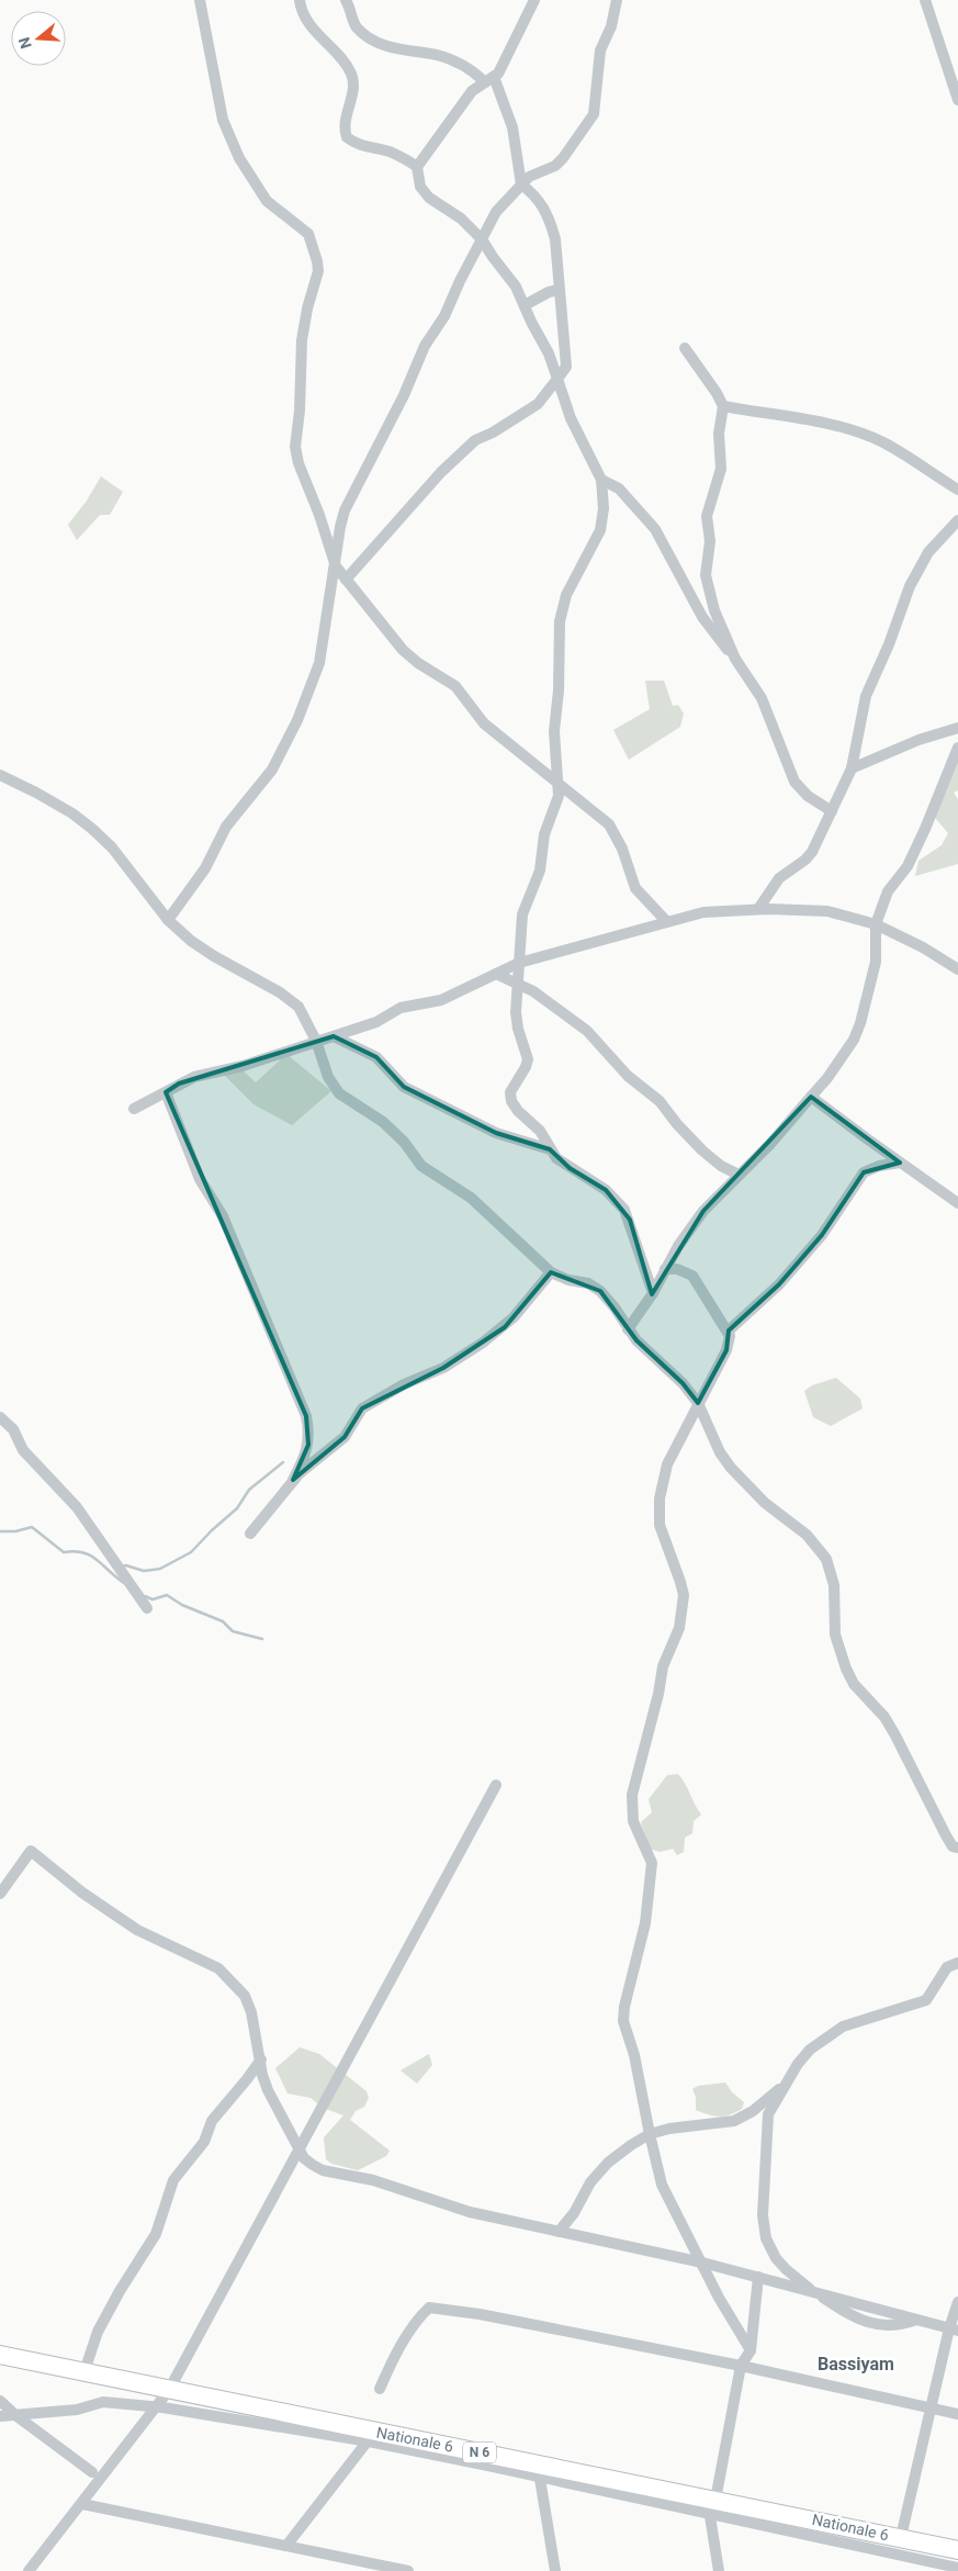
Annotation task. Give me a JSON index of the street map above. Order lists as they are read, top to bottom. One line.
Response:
{"streets":{"main road":["Nationale 6","N 6"]},"districts":["Bassiyam"],"north":"left"}
